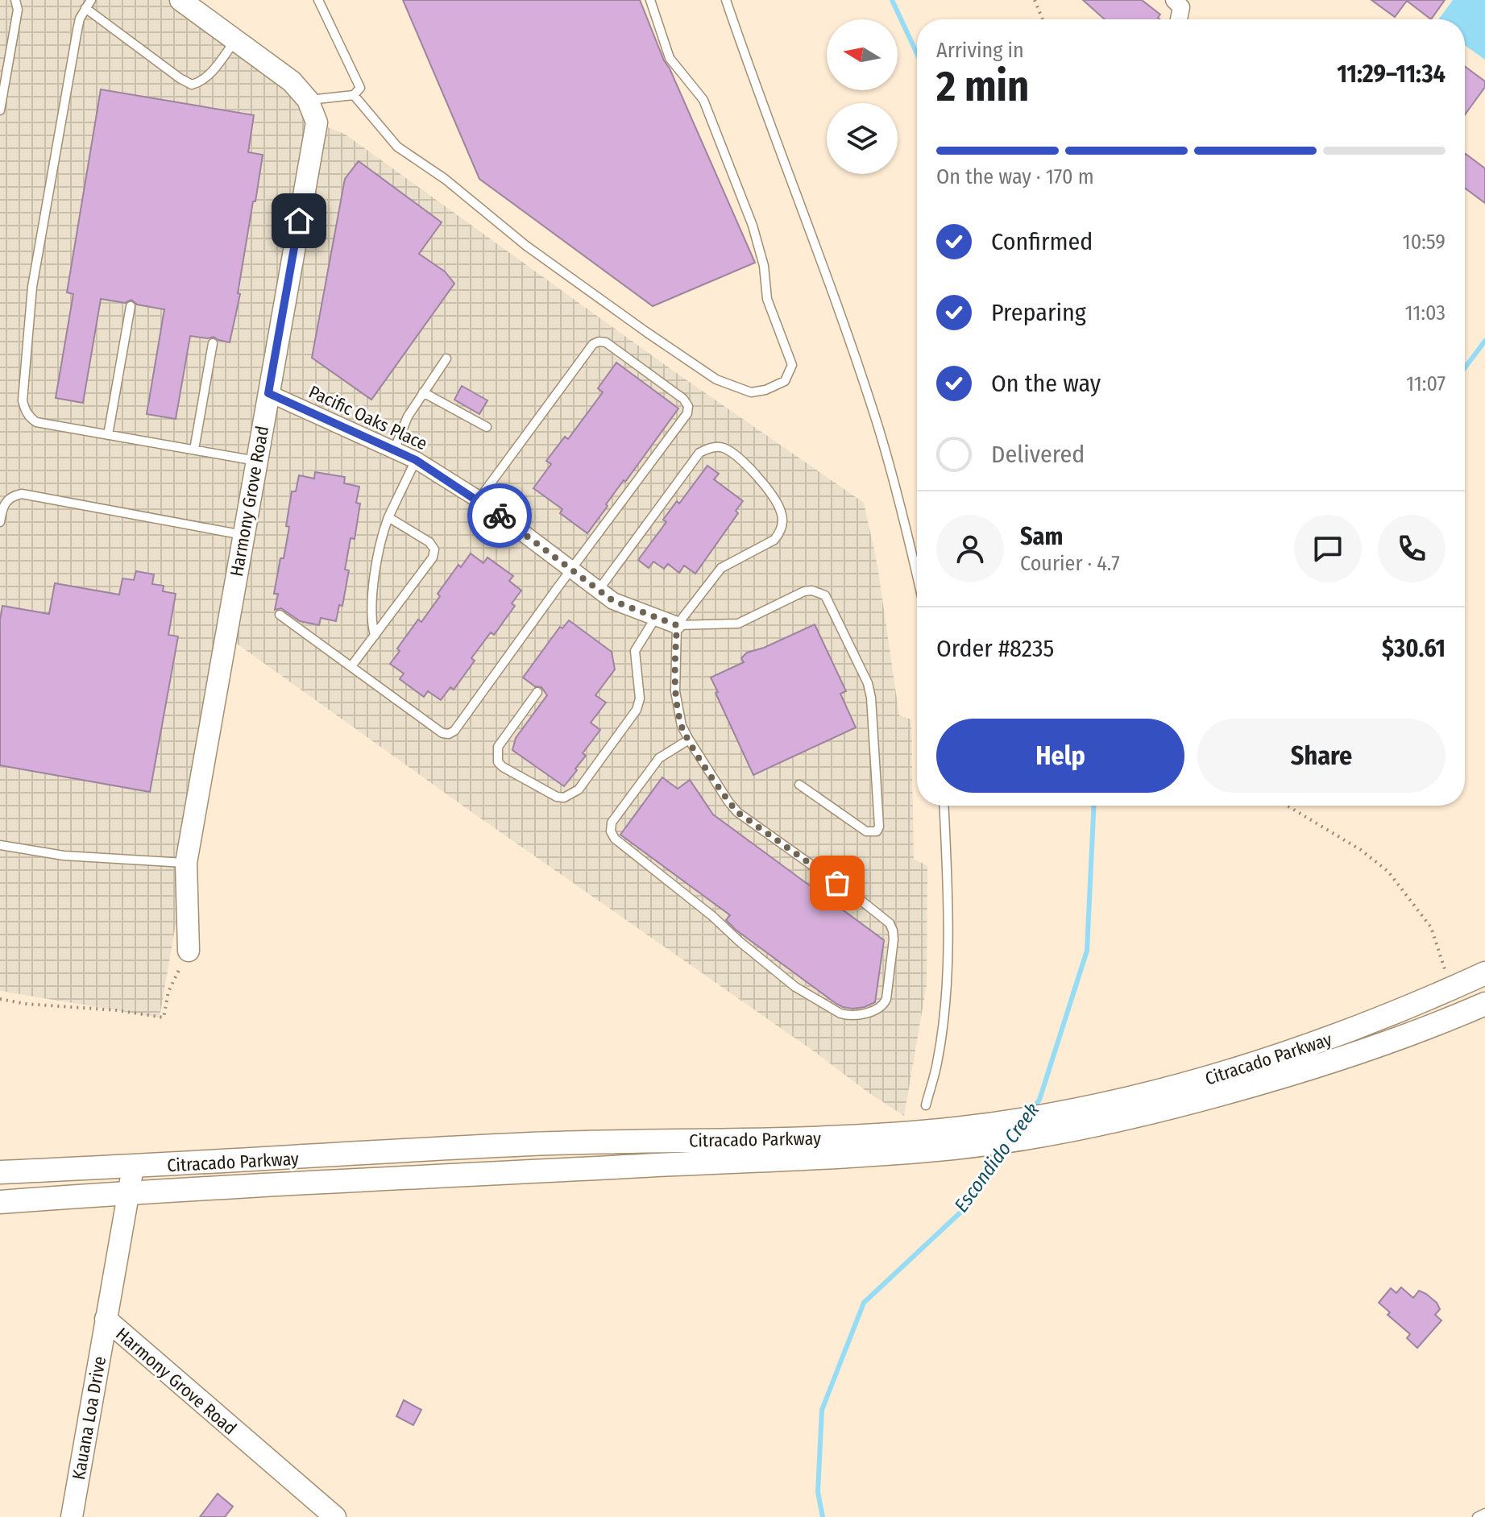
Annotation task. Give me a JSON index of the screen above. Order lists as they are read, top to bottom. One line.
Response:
{"streets":{"main road":["Citracado Parkway"],"street":["Pacific Oaks Place","Harmony Grove Road","Kauana Loa Drive"]},"crossings":[["Pacific Oaks Place","Harmony Grove Road"],["Harmony Grove Road","Citracado Parkway"],["Harmony Grove Road","Kauana Loa Drive"]],"water":["Escondido Creek"],"north":"left","page":{"heading":["2 min","Arriving in","11:29–11:34"],"panel":["Sam","Courier · 4.7","Order #8235","$30.61"],"bar":"On the way · 170 m","list":[["Confirmed","10:59"],["Preparing","11:03"],["On the way","11:07"],"Delivered"],"buttons":["Help","Share"]}}
